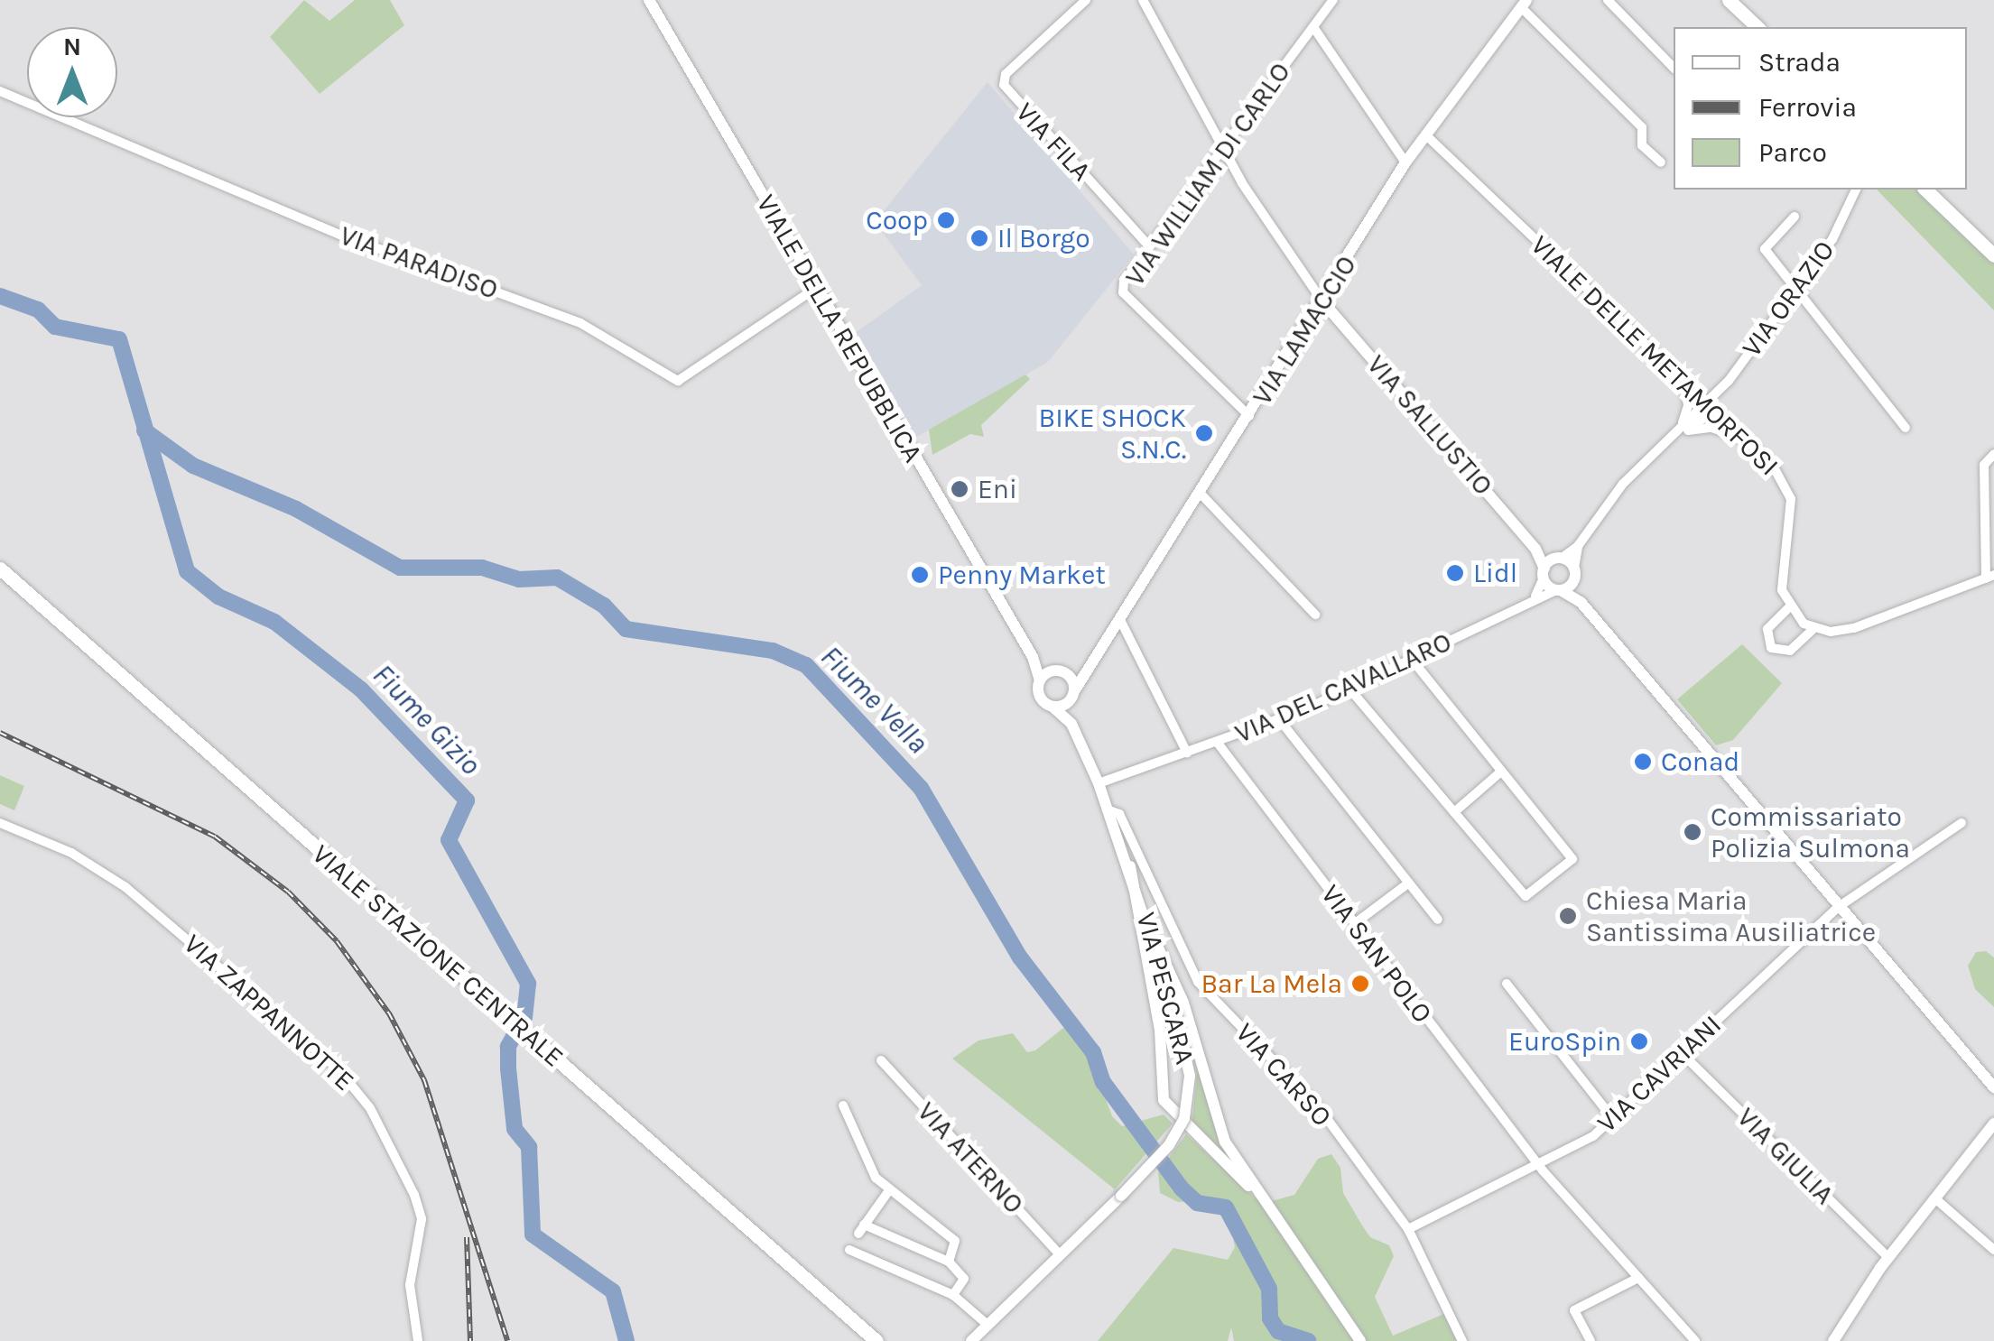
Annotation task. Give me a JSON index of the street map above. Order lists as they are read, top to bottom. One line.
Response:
{"streets":{"main road":["VIALE STAZIONE CENTRALE"],"street":["VIA FILA","VIA WILLIAM DI CARLO","VIA PARADISO","VIA ORAZIO","VIALE DELLA REPUBBLICA","VIA LAMACCIO","VIALE DELLE METAMORFOSI","VIA SALLUSTIO","VIA DEL CAVALLARO","VIA SAN POLO","VIA PESCARA","VIA ZAPPANNOTTE","VIA CAVRIANI","VIA CARSO","VIA GIULIA","VIA ATERNO"]},"crossings":[["VIA FILA","VIA WILLIAM DI CARLO"],["VIA WILLIAM DI CARLO","VIA LAMACCIO"],["VIA PARADISO","VIALE DELLA REPUBBLICA"],["VIA ORAZIO","VIALE DELLE METAMORFOSI"],["VIA ORAZIO","VIA SALLUSTIO"],["VIALE DELLA REPUBBLICA","VIA PESCARA"],["VIA LAMACCIO","VIALE DELLE METAMORFOSI"],["VIA LAMACCIO","VIA SALLUSTIO"],["VIA LAMACCIO","VIA PESCARA"],["VIA DEL CAVALLARO","VIA SAN POLO"],["VIA DEL CAVALLARO","VIA PESCARA"],["VIA SAN POLO","VIA CAVRIANI"],["VIA PESCARA","VIA CARSO"],["VIA PESCARA","VIA ATERNO"],["VIA CAVRIANI","VIA CARSO"],["VIA CAVRIANI","VIA GIULIA"]],"water":["Fiume Vella","Fiume Gizio"],"places":["Coop","Il Borgo","BIKE SHOCK S.N.C.","Eni","Lidl","Penny Market","Conad","Commissariato Polizia Sulmona","Chiesa Maria Santissima Ausiliatrice","Bar La Mela","EuroSpin"],"legend":["Strada","Ferrovia","Parco"],"north":"top"}
